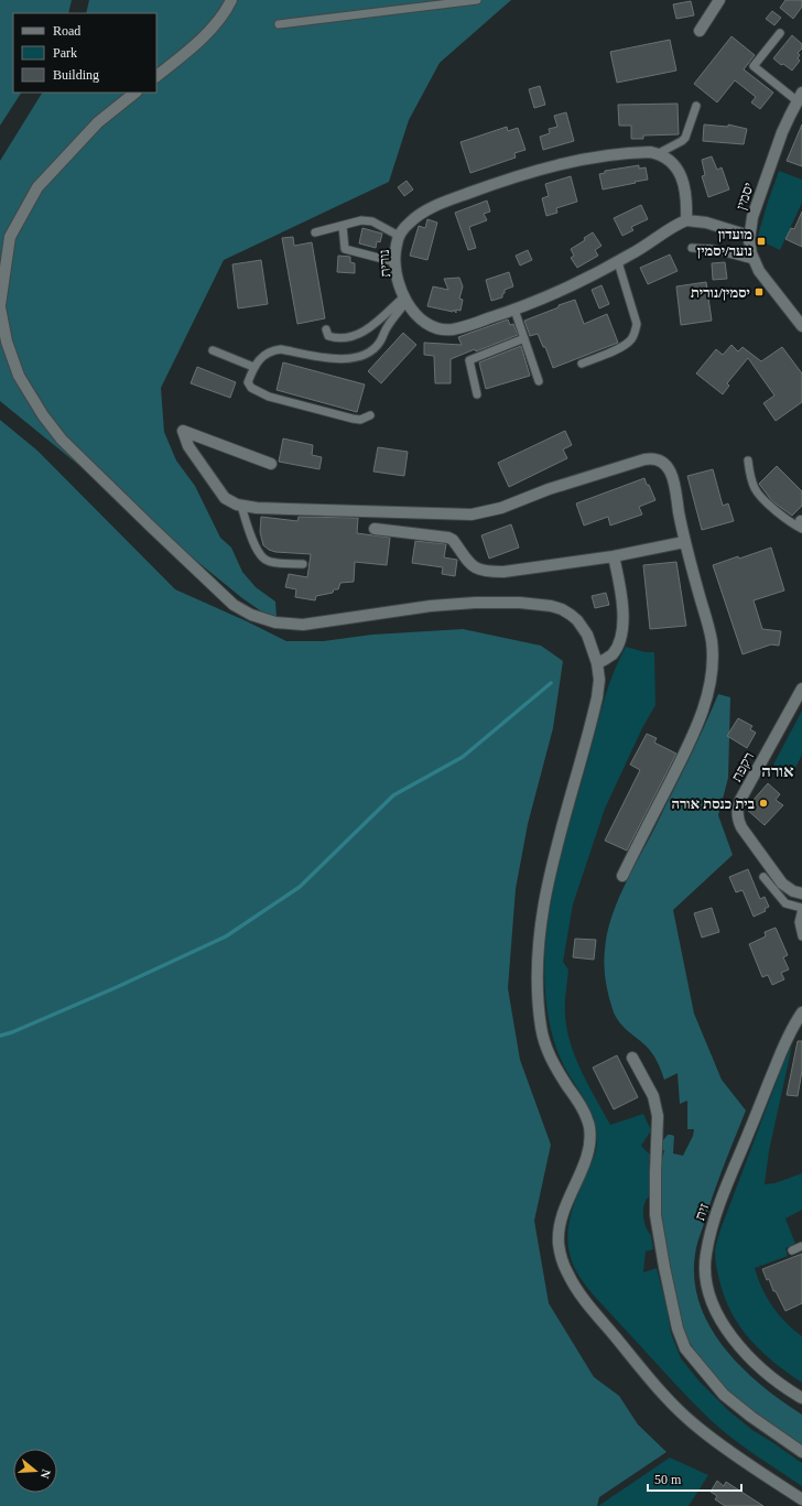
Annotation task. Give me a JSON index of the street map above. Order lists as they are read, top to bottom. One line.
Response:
{"streets":{"street":["יסמין","נורית","רקפת","זית"]},"districts":["אורה"],"places":{"transit":["מועדון נוער/יסמין","יסמין/נורית"],"other":["בית כנסת אורה"]},"legend":["Road","Park","Building"],"scale_bar":"50 m","north":"right"}
